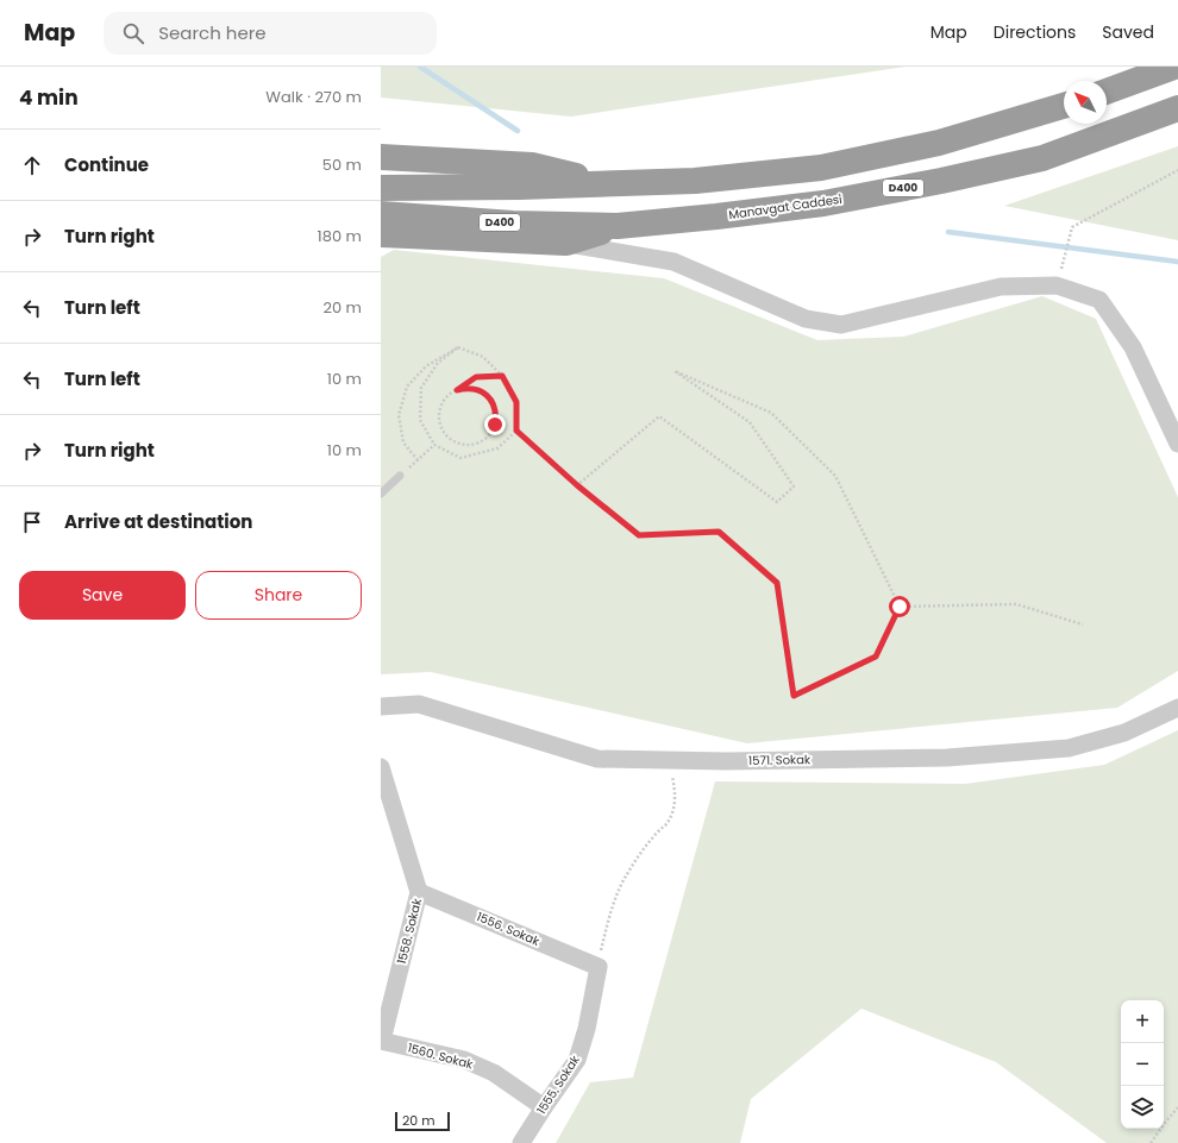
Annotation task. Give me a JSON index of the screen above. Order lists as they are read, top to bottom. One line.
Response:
{"streets":{"highway":["D400","Manavgat Caddesi"],"street":["1571. Sokak","1556. Sokak","1558. Sokak","1560. Sokak","1555. Sokak"]},"crossings":[["1556. Sokak","1558. Sokak"],["1556. Sokak","1555. Sokak"],["1558. Sokak","1560. Sokak"],["1560. Sokak","1555. Sokak"]],"scale_bar":"20 m","north":"top left","page":{"header":"Map","search":"Search here","nav":["Map","Directions","Saved"],"heading":["4 min","Walk · 270 m"],"list":[["Continue","50 m"],["Turn right","180 m"],["Turn left","20 m"],["Turn left","10 m"],["Turn right","10 m"],"Arrive at destination"],"buttons":["Save","Share"],"map_buttons":["+","−"],"scale":"20 m"}}
